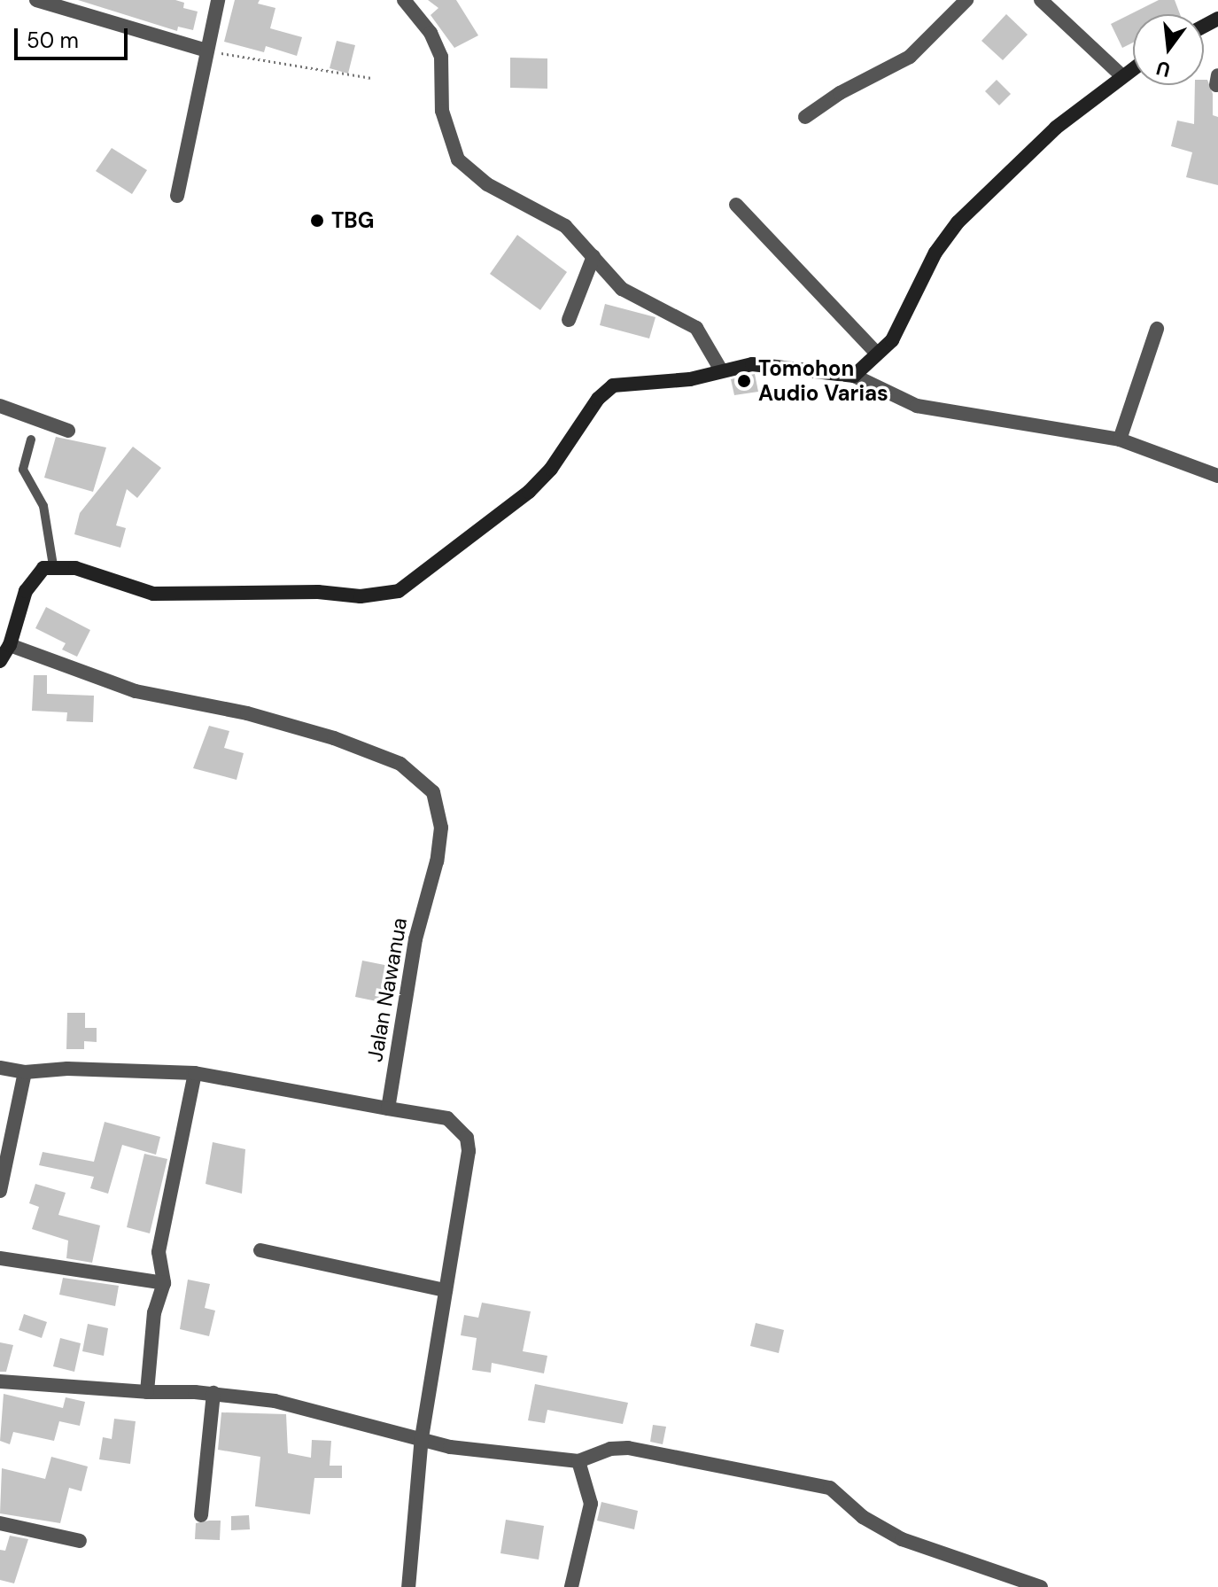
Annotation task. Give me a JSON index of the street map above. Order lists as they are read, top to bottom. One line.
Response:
{"streets":{"street":["Jalan Nawanua"]},"places":["TBG","Tomohon Audio Varias"],"scale_bar":"50 m","north":"bottom"}
